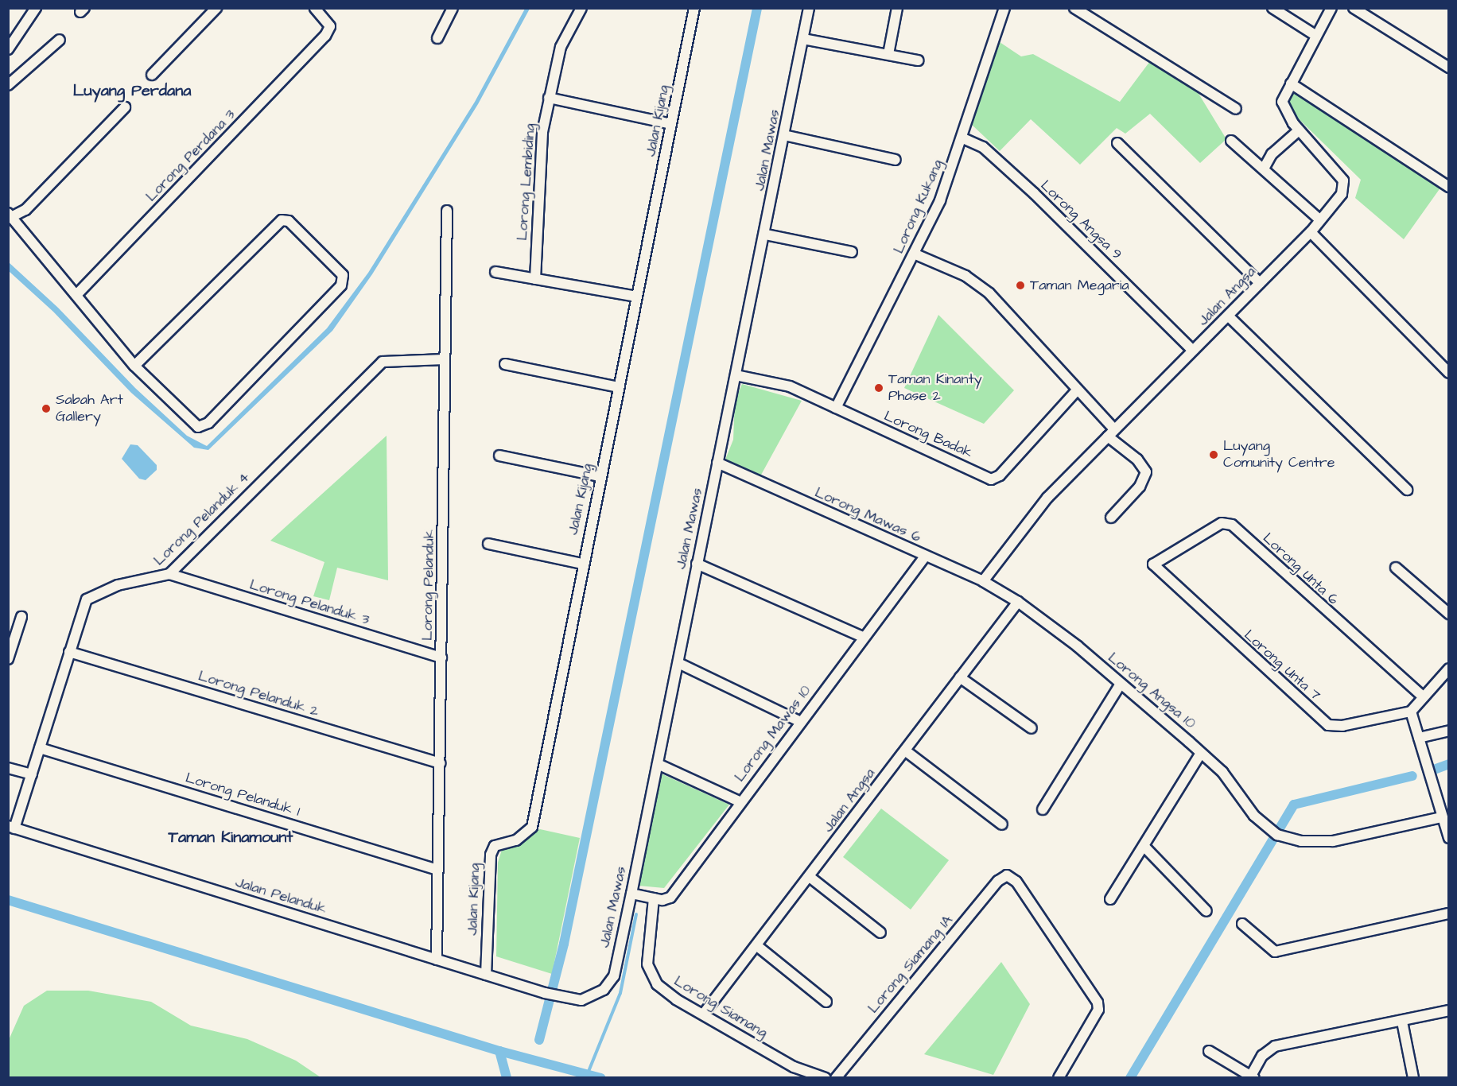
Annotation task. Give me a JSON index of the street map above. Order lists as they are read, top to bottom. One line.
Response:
{"streets":{"street":["Jalan Kijang","Jalan Mawas","Lorong Perdana 3","Lorong Lembiding","Lorong Kukang","Lorong Angsa 9","Jalan Angsa","Lorong Badak","Lorong Mawas 6","Lorong Pelanduk 4","Lorong Unta 6","Lorong Pelanduk","Lorong Pelanduk 3","Lorong Unta 7","Lorong Angsa 10","Lorong Pelanduk 2","Lorong Mawas 10","Lorong Pelanduk 1","Jalan Pelanduk","Lorong Siamang 1A","Lorong Siamang"]},"crossings":[["Jalan Kijang","Jalan Pelanduk"],["Jalan Mawas","Lorong Badak"],["Jalan Mawas","Lorong Mawas 6"],["Jalan Mawas","Lorong Mawas 10"],["Jalan Mawas","Jalan Pelanduk"],["Lorong Kukang","Lorong Angsa 9"],["Lorong Kukang","Lorong Badak"],["Lorong Angsa 9","Jalan Angsa"],["Jalan Angsa","Lorong Mawas 6"],["Jalan Angsa","Lorong Angsa 10"],["Jalan Angsa","Lorong Siamang"],["Lorong Mawas 6","Lorong Angsa 10"],["Lorong Mawas 6","Lorong Mawas 10"],["Lorong Pelanduk 4","Lorong Pelanduk"],["Lorong Pelanduk 4","Lorong Pelanduk 3"],["Lorong Pelanduk 4","Lorong Pelanduk 2"],["Lorong Pelanduk 4","Lorong Pelanduk 1"],["Lorong Pelanduk 4","Jalan Pelanduk"],["Lorong Unta 6","Lorong Unta 7"],["Lorong Pelanduk","Lorong Pelanduk 3"],["Lorong Pelanduk","Lorong Pelanduk 2"],["Lorong Pelanduk","Lorong Pelanduk 1"],["Lorong Pelanduk","Jalan Pelanduk"],["Lorong Mawas 10","Lorong Siamang"]],"districts":["Luyang Perdana","Taman Kinamount"],"places":["Taman Megaria","Taman Kinanty Phase 2","Sabah Art Gallery","Luyang Comunity Centre"]}
